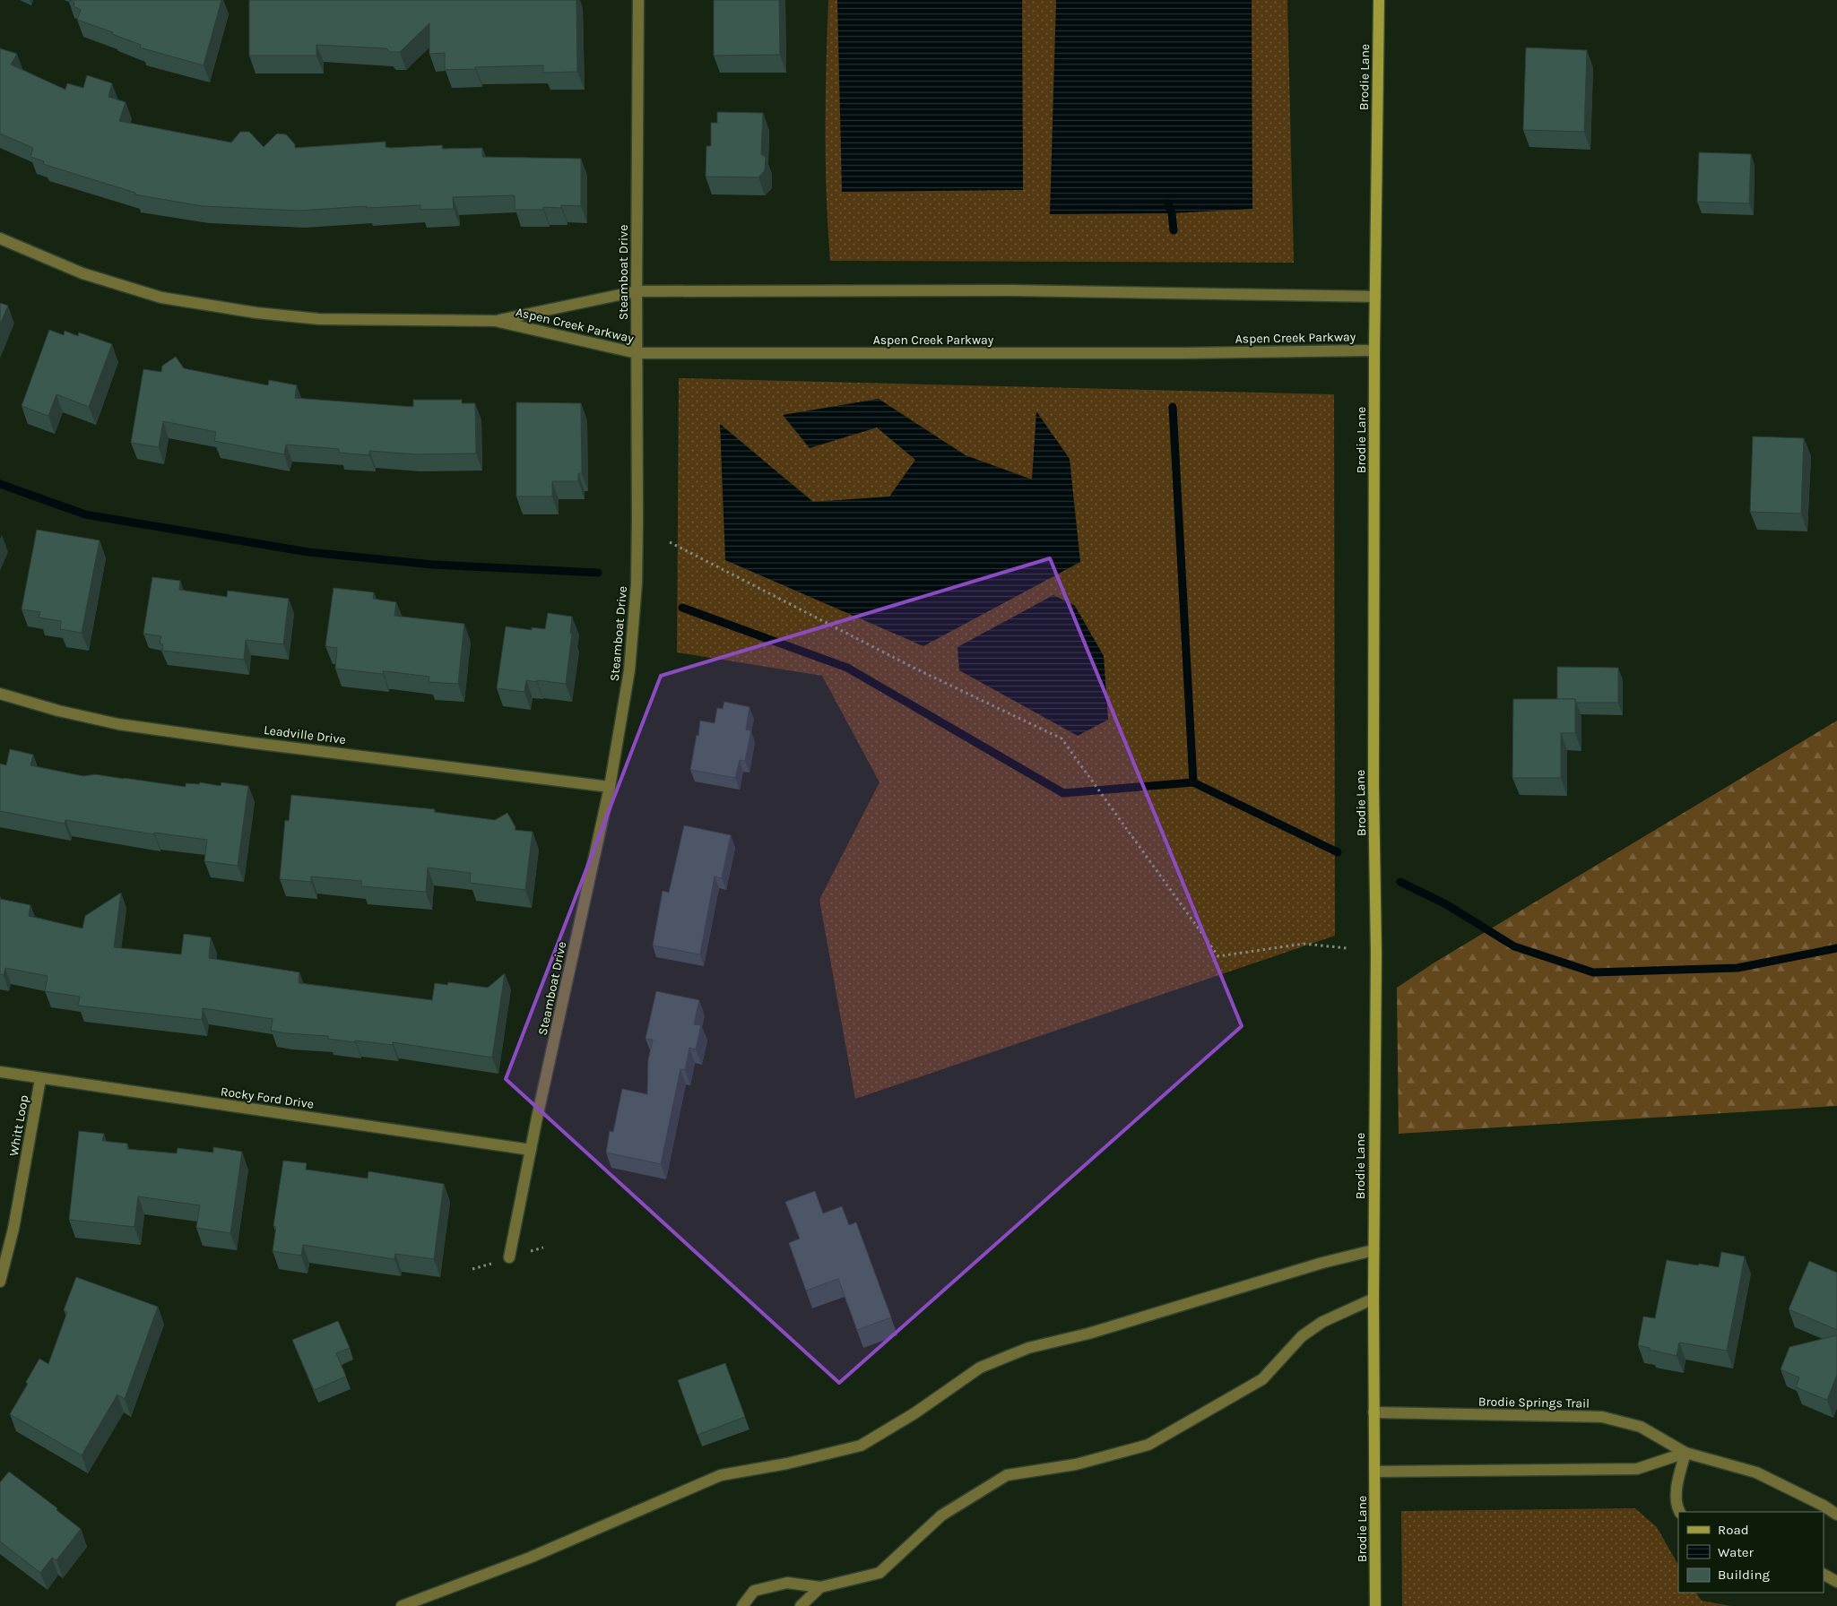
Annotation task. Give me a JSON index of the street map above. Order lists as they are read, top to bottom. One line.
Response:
{"streets":{"main road":["Brodie Lane"],"street":["Steamboat Drive","Aspen Creek Parkway","Leadville Drive","Rocky Ford Drive","Whitt Loop","Brodie Springs Trail"]},"crossings":[["Brodie Lane","Aspen Creek Parkway"],["Brodie Lane","Brodie Springs Trail"],["Steamboat Drive","Aspen Creek Parkway"],["Steamboat Drive","Leadville Drive"],["Steamboat Drive","Rocky Ford Drive"],["Rocky Ford Drive","Whitt Loop"]],"legend":["Road","Water","Building"]}
